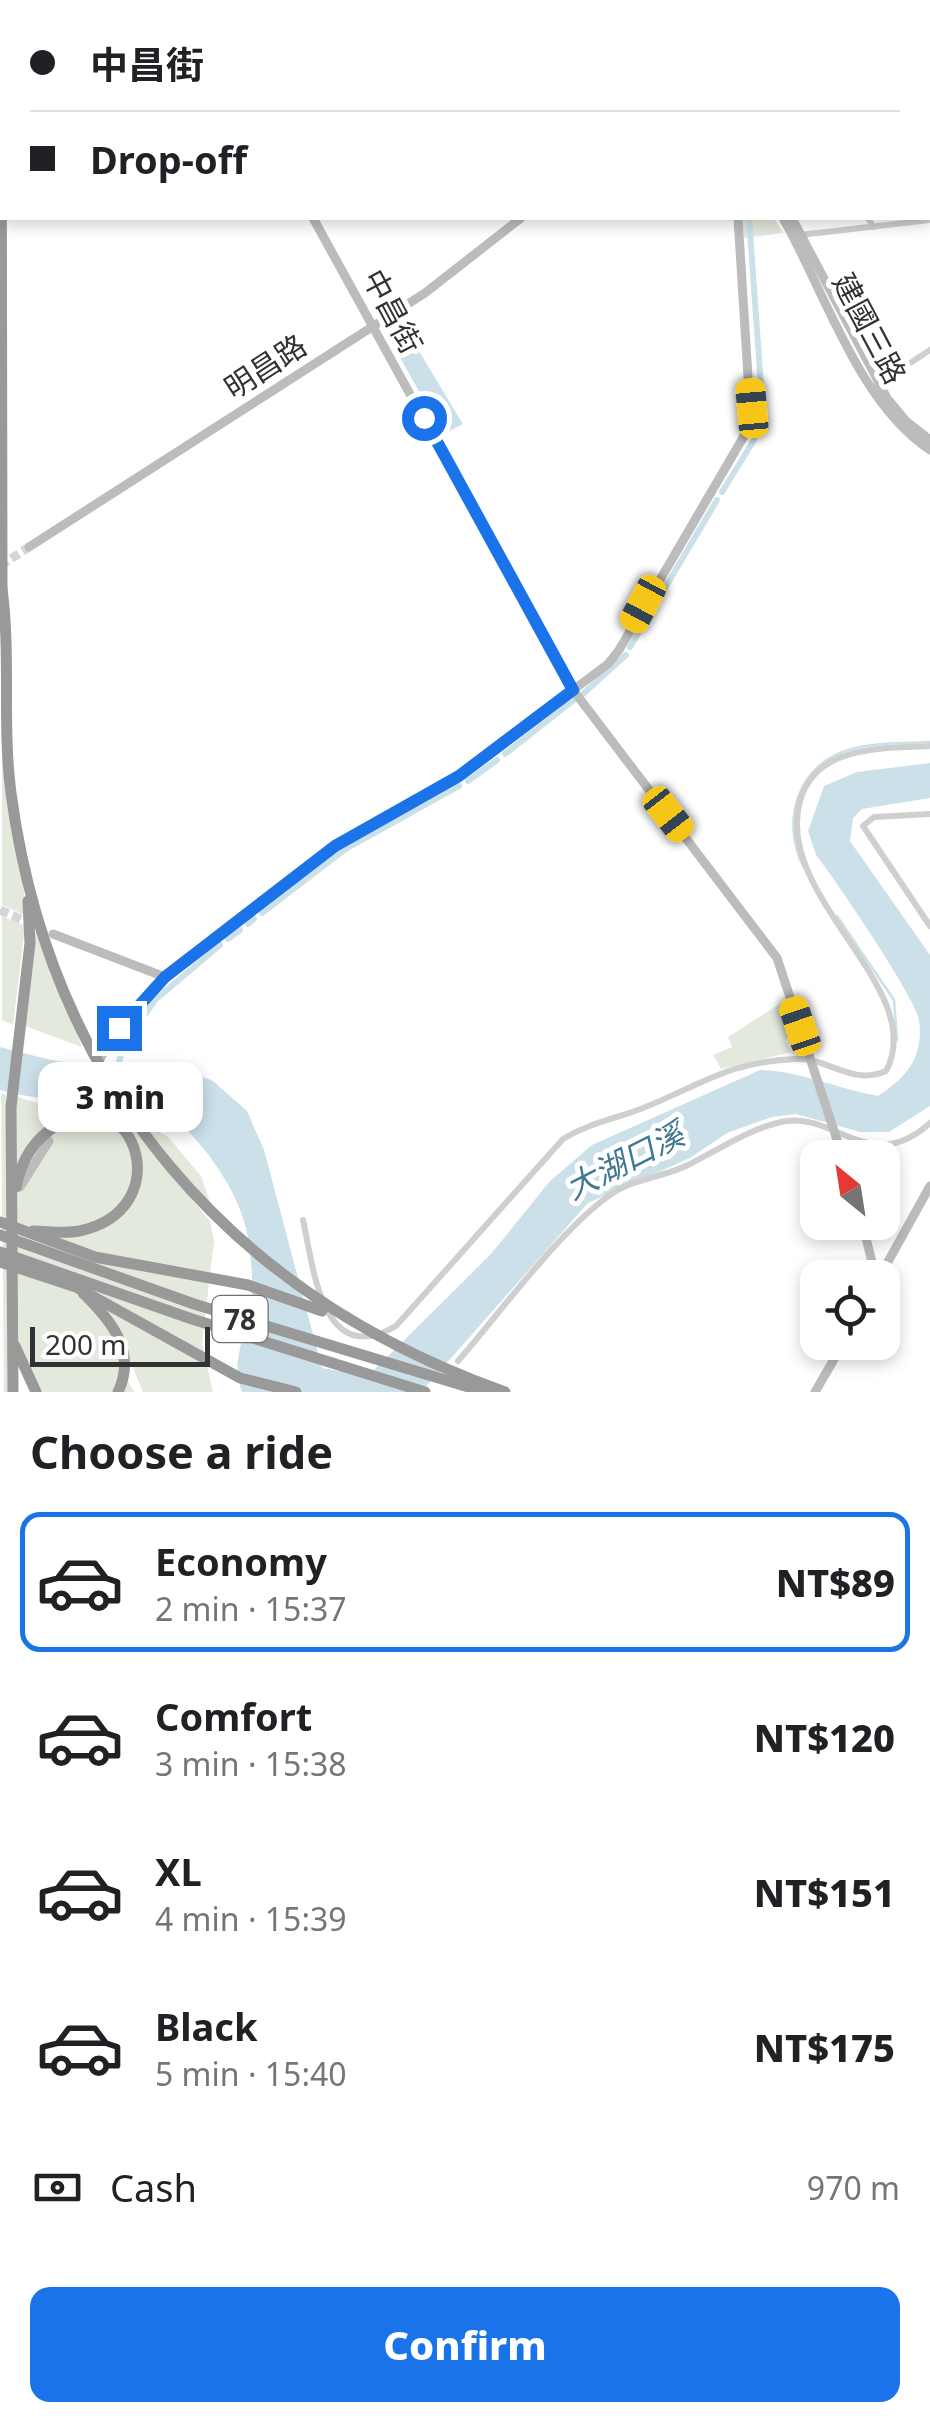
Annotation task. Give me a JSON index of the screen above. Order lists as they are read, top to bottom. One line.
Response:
{"streets":{"highway":["78"],"street":["中昌街","建國三路","明昌路"]},"crossings":[["中昌街","明昌路"]],"water":["大湖口溪"],"scale_bar":"200 m","north":"top left","page":{"banner":["中昌街","Drop-off"],"bubble":"3 min","scale":"200 m","heading":"Choose a ride","list":[{"name":"Economy","note":"2 min · 15:37","value":"NT$89"},{"name":"Comfort","note":"3 min · 15:38","value":"NT$120"},{"name":"XL","note":"4 min · 15:39","value":"NT$151"},{"name":"Black","note":"5 min · 15:40","value":"NT$175"}],"pay":["Cash","970 m"],"buttons":"Confirm"}}
